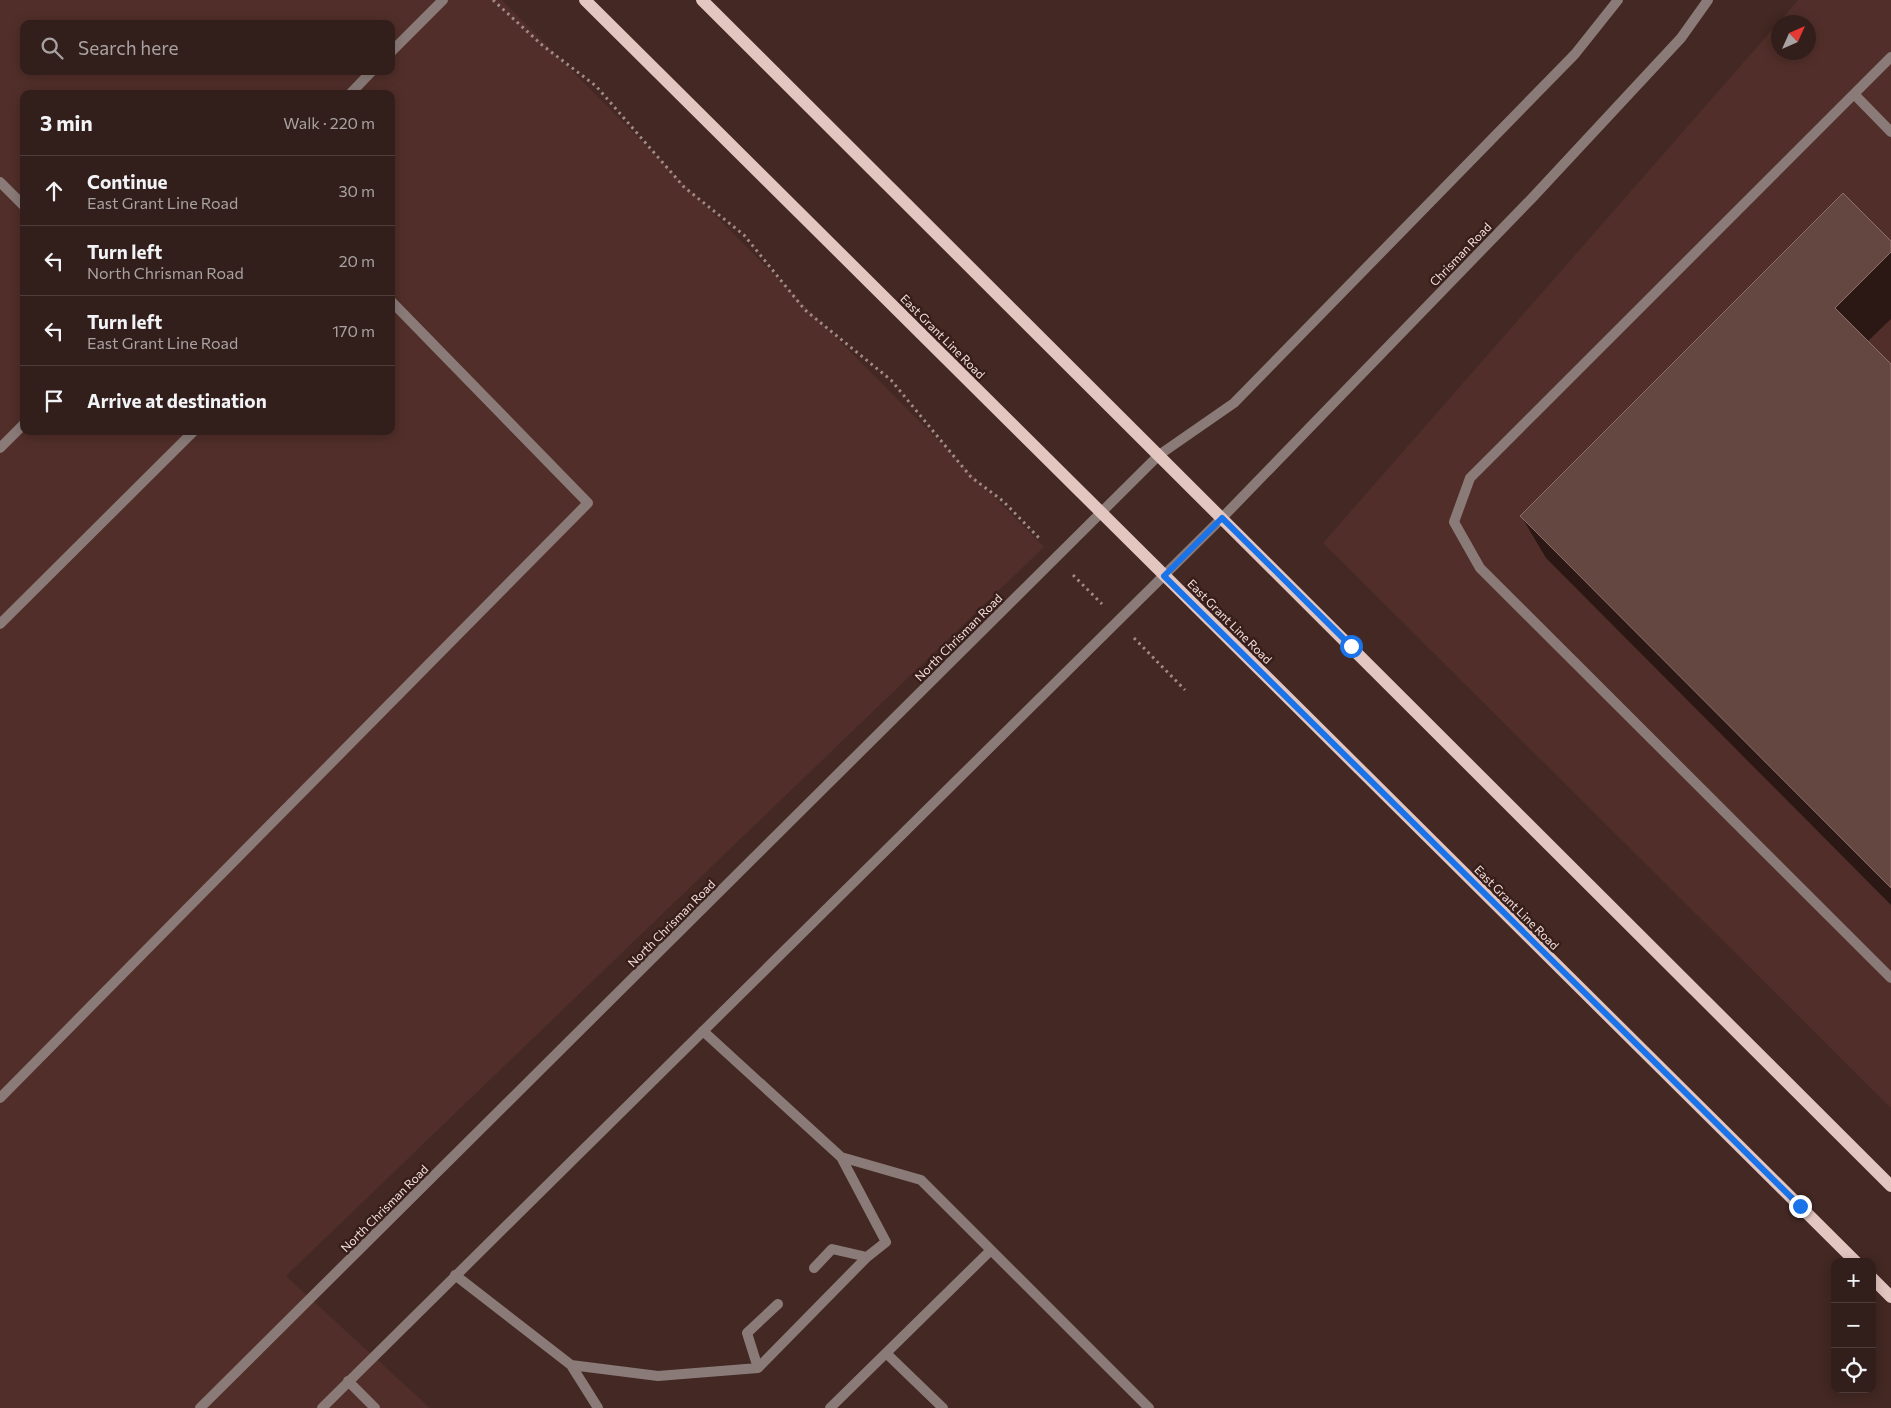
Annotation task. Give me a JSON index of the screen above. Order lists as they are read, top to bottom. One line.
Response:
{"streets":{"main road":["East Grant Line Road"],"street":["Chrisman Road","North Chrisman Road"]},"crossings":[["East Grant Line Road","North Chrisman Road"]],"north":"top right","page":{"search":"Search here","heading":["3 min","Walk · 220 m"],"list":[["Continue","East Grant Line Road","30 m"],["Turn left","North Chrisman Road","20 m"],["Turn left","East Grant Line Road","170 m"],"Arrive at destination"],"map_buttons":["+","−"]}}
